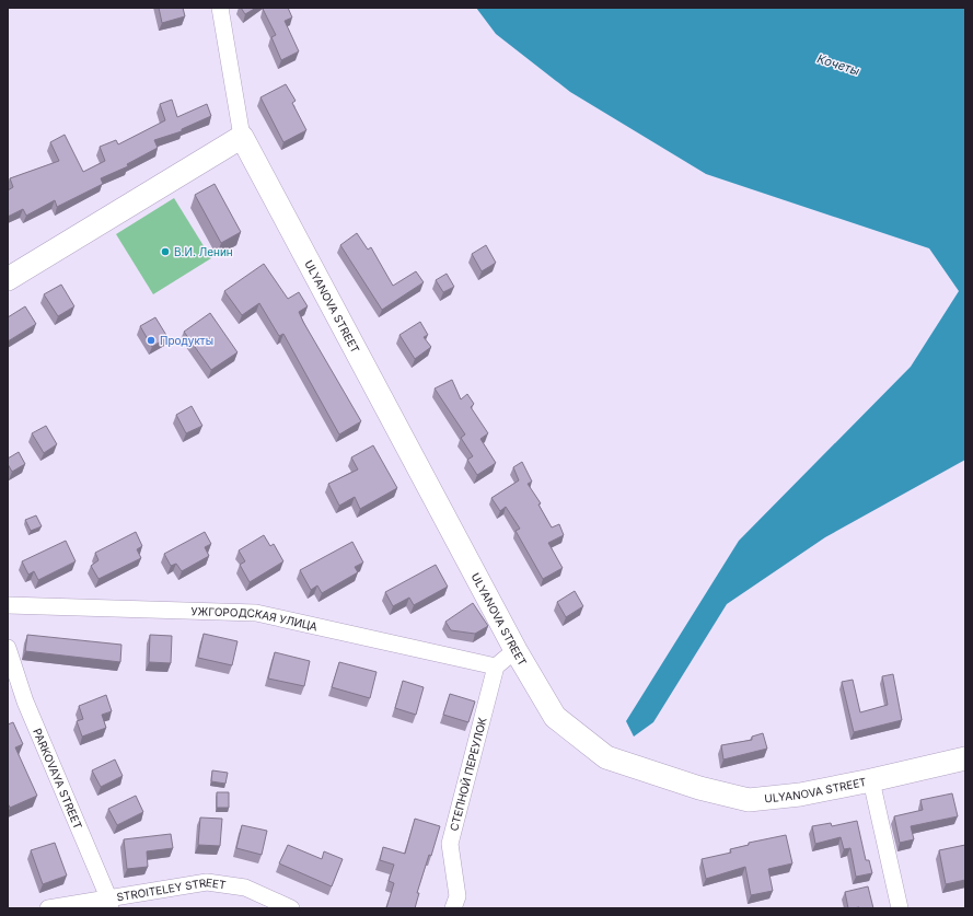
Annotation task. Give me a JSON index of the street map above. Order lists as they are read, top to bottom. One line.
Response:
{"streets":{"street":["ULYANOVA STREET","УЖГОРОДСКАЯ УЛИЦА","СТЕПНОЙ ПЕРЕУЛОК","PARKOVAYA STREET","STROITELEY STREET"]},"crossings":[["УЖГОРОДСКАЯ УЛИЦА","СТЕПНОЙ ПЕРЕУЛОК"],["PARKOVAYA STREET","STROITELEY STREET"]],"water":["Кочеты"],"places":["В.И. Ленин","Продукты"]}
